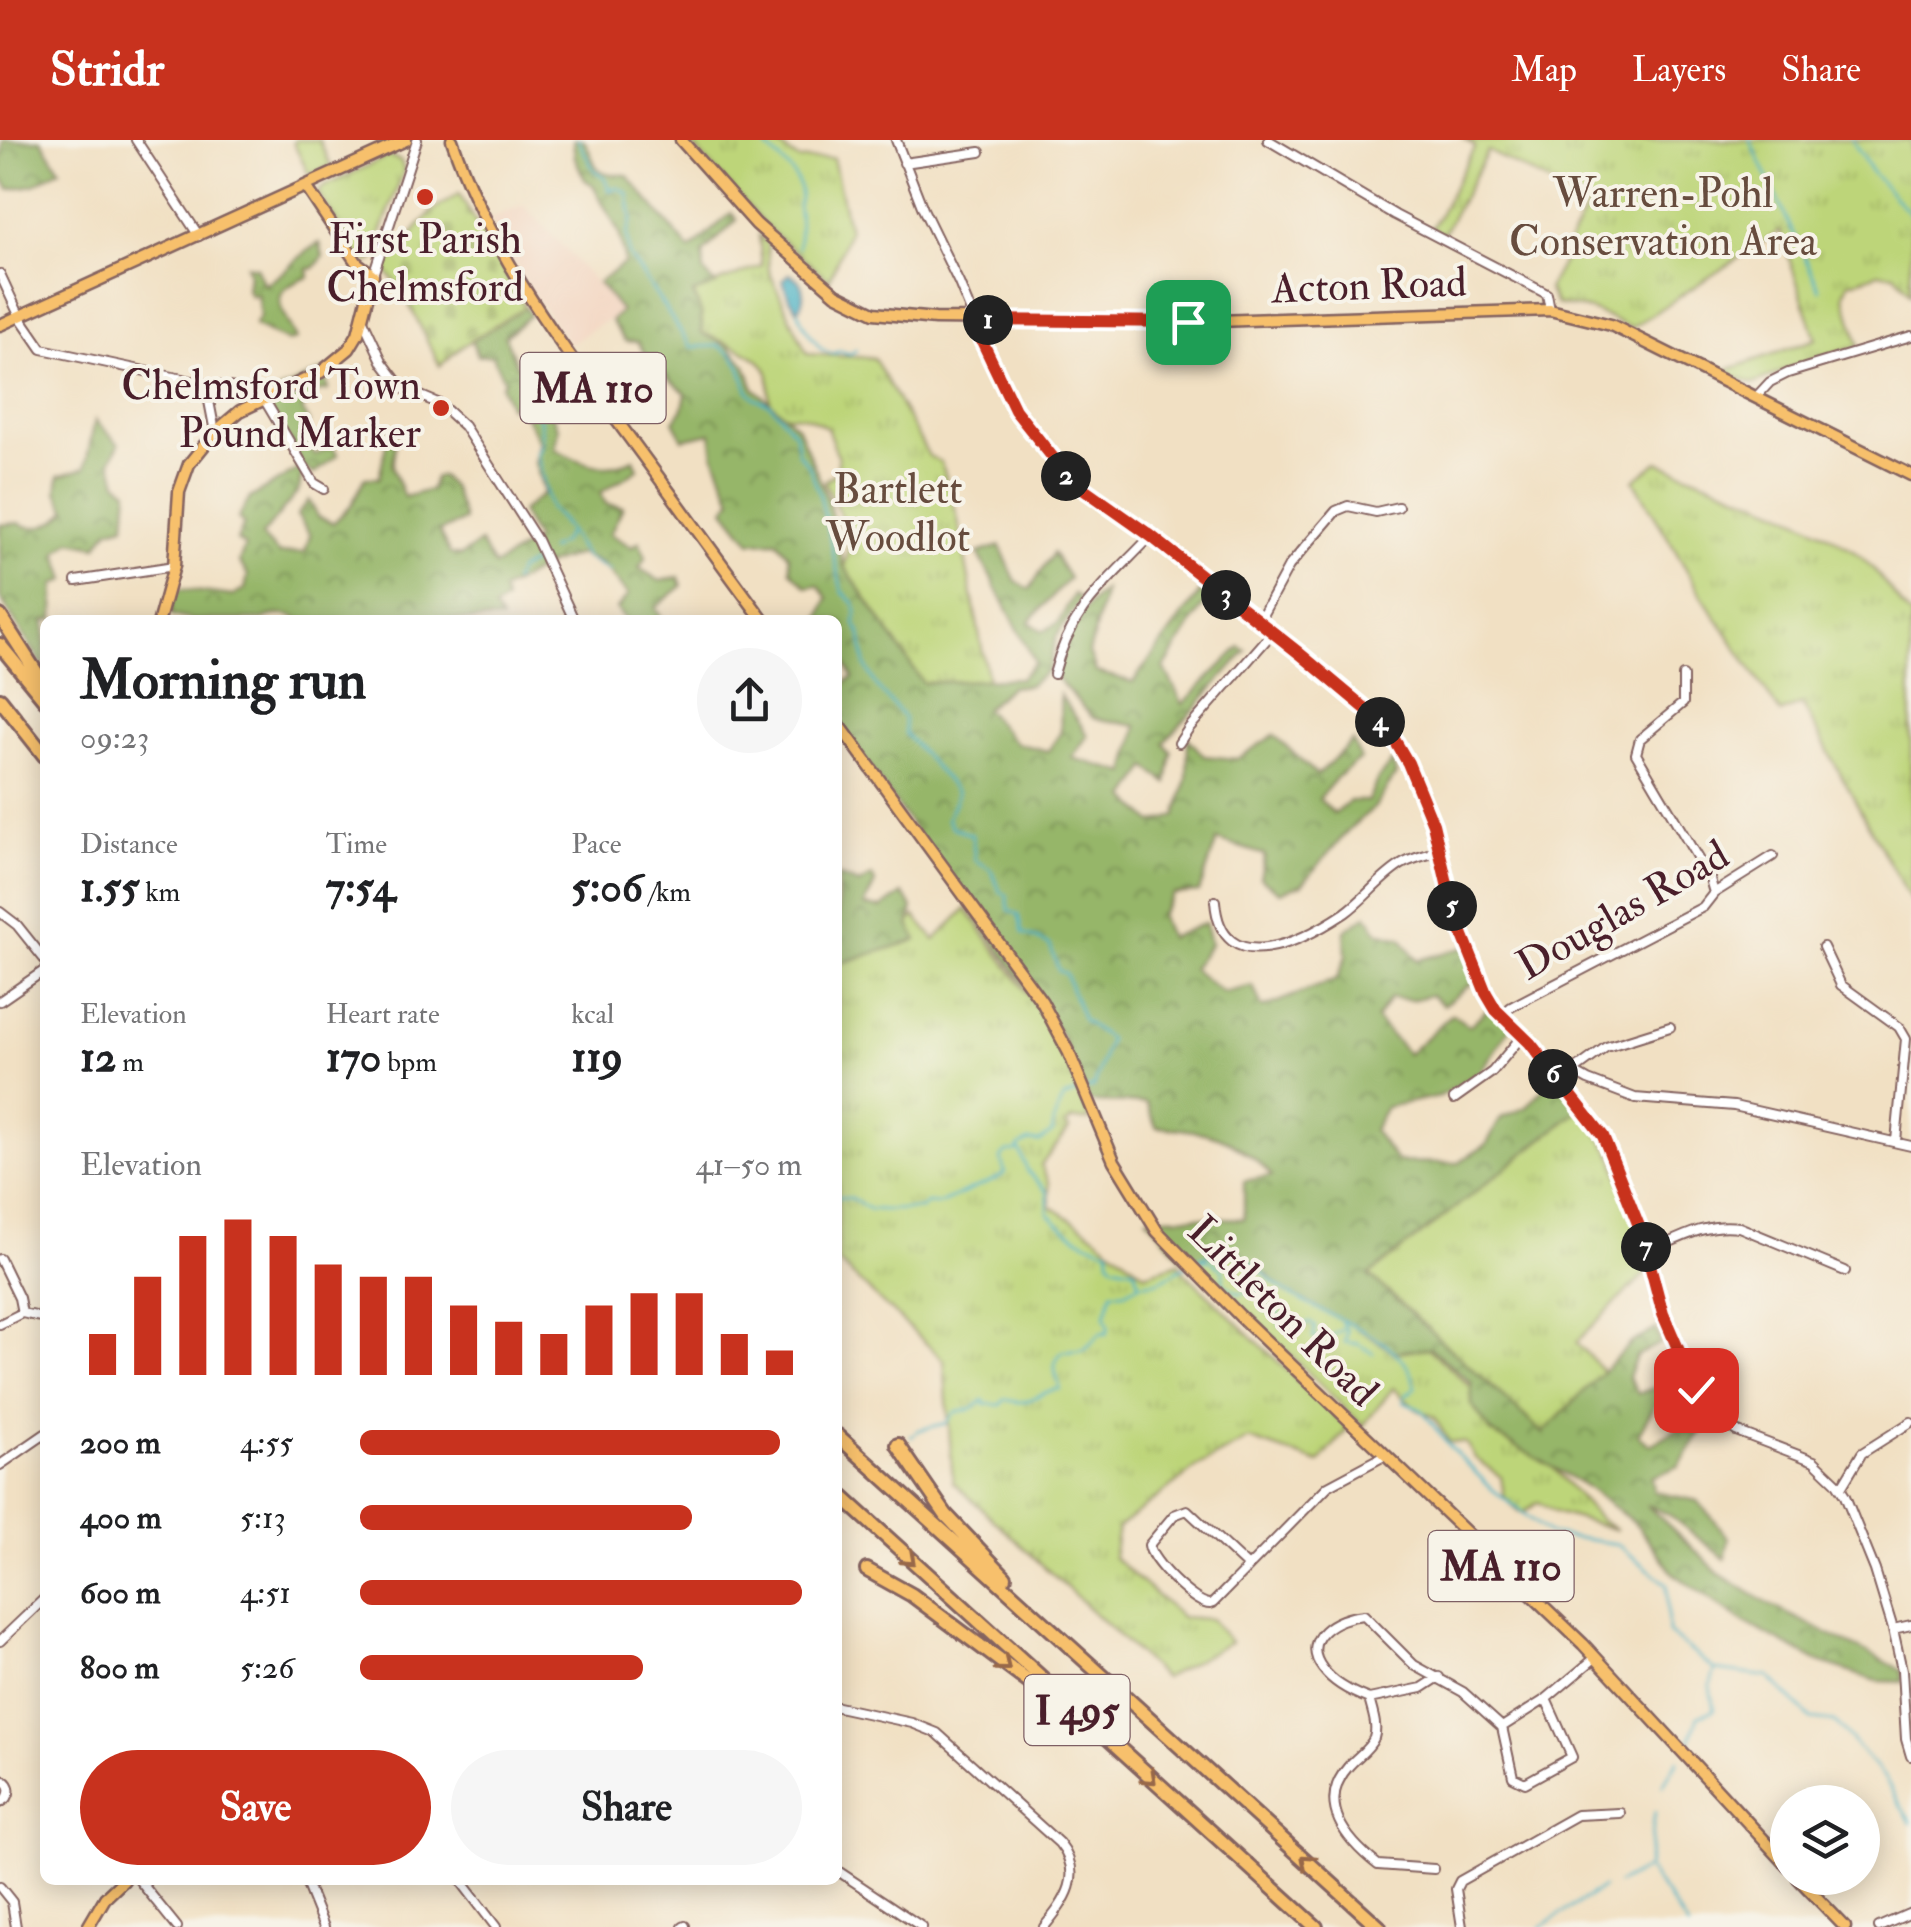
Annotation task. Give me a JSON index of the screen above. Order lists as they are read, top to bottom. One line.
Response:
{"streets":{"highway":["I 495"],"main road":["Acton Road","MA 110","Littleton Road"],"street":["Douglas Road"]},"parks":["Warren-Pohl Conservation Area","Bartlett Woodlot"],"places":["First Parish Chelmsford","Chelmsford Town Pound Marker"],"page":{"header":"Stridr","nav":["Map","Layers","Share"],"pins":["1","2","3","4","5","6","7"],"heading":["Morning run","09:23"],"stats":[["Distance","1.55 km"],["Time","7:54"],["Pace","5:06 /km"],["Elevation","12 m"],["Heart rate","170 bpm"],["kcal","119"]],"chart":["Elevation","41–50 m"],"list":[{"name":"200 m","note":"4:55"},{"name":"400 m","note":"5:13"},{"name":"600 m","note":"4:51"},{"name":"800 m","note":"5:26"}],"buttons":["Save","Share"]}}
